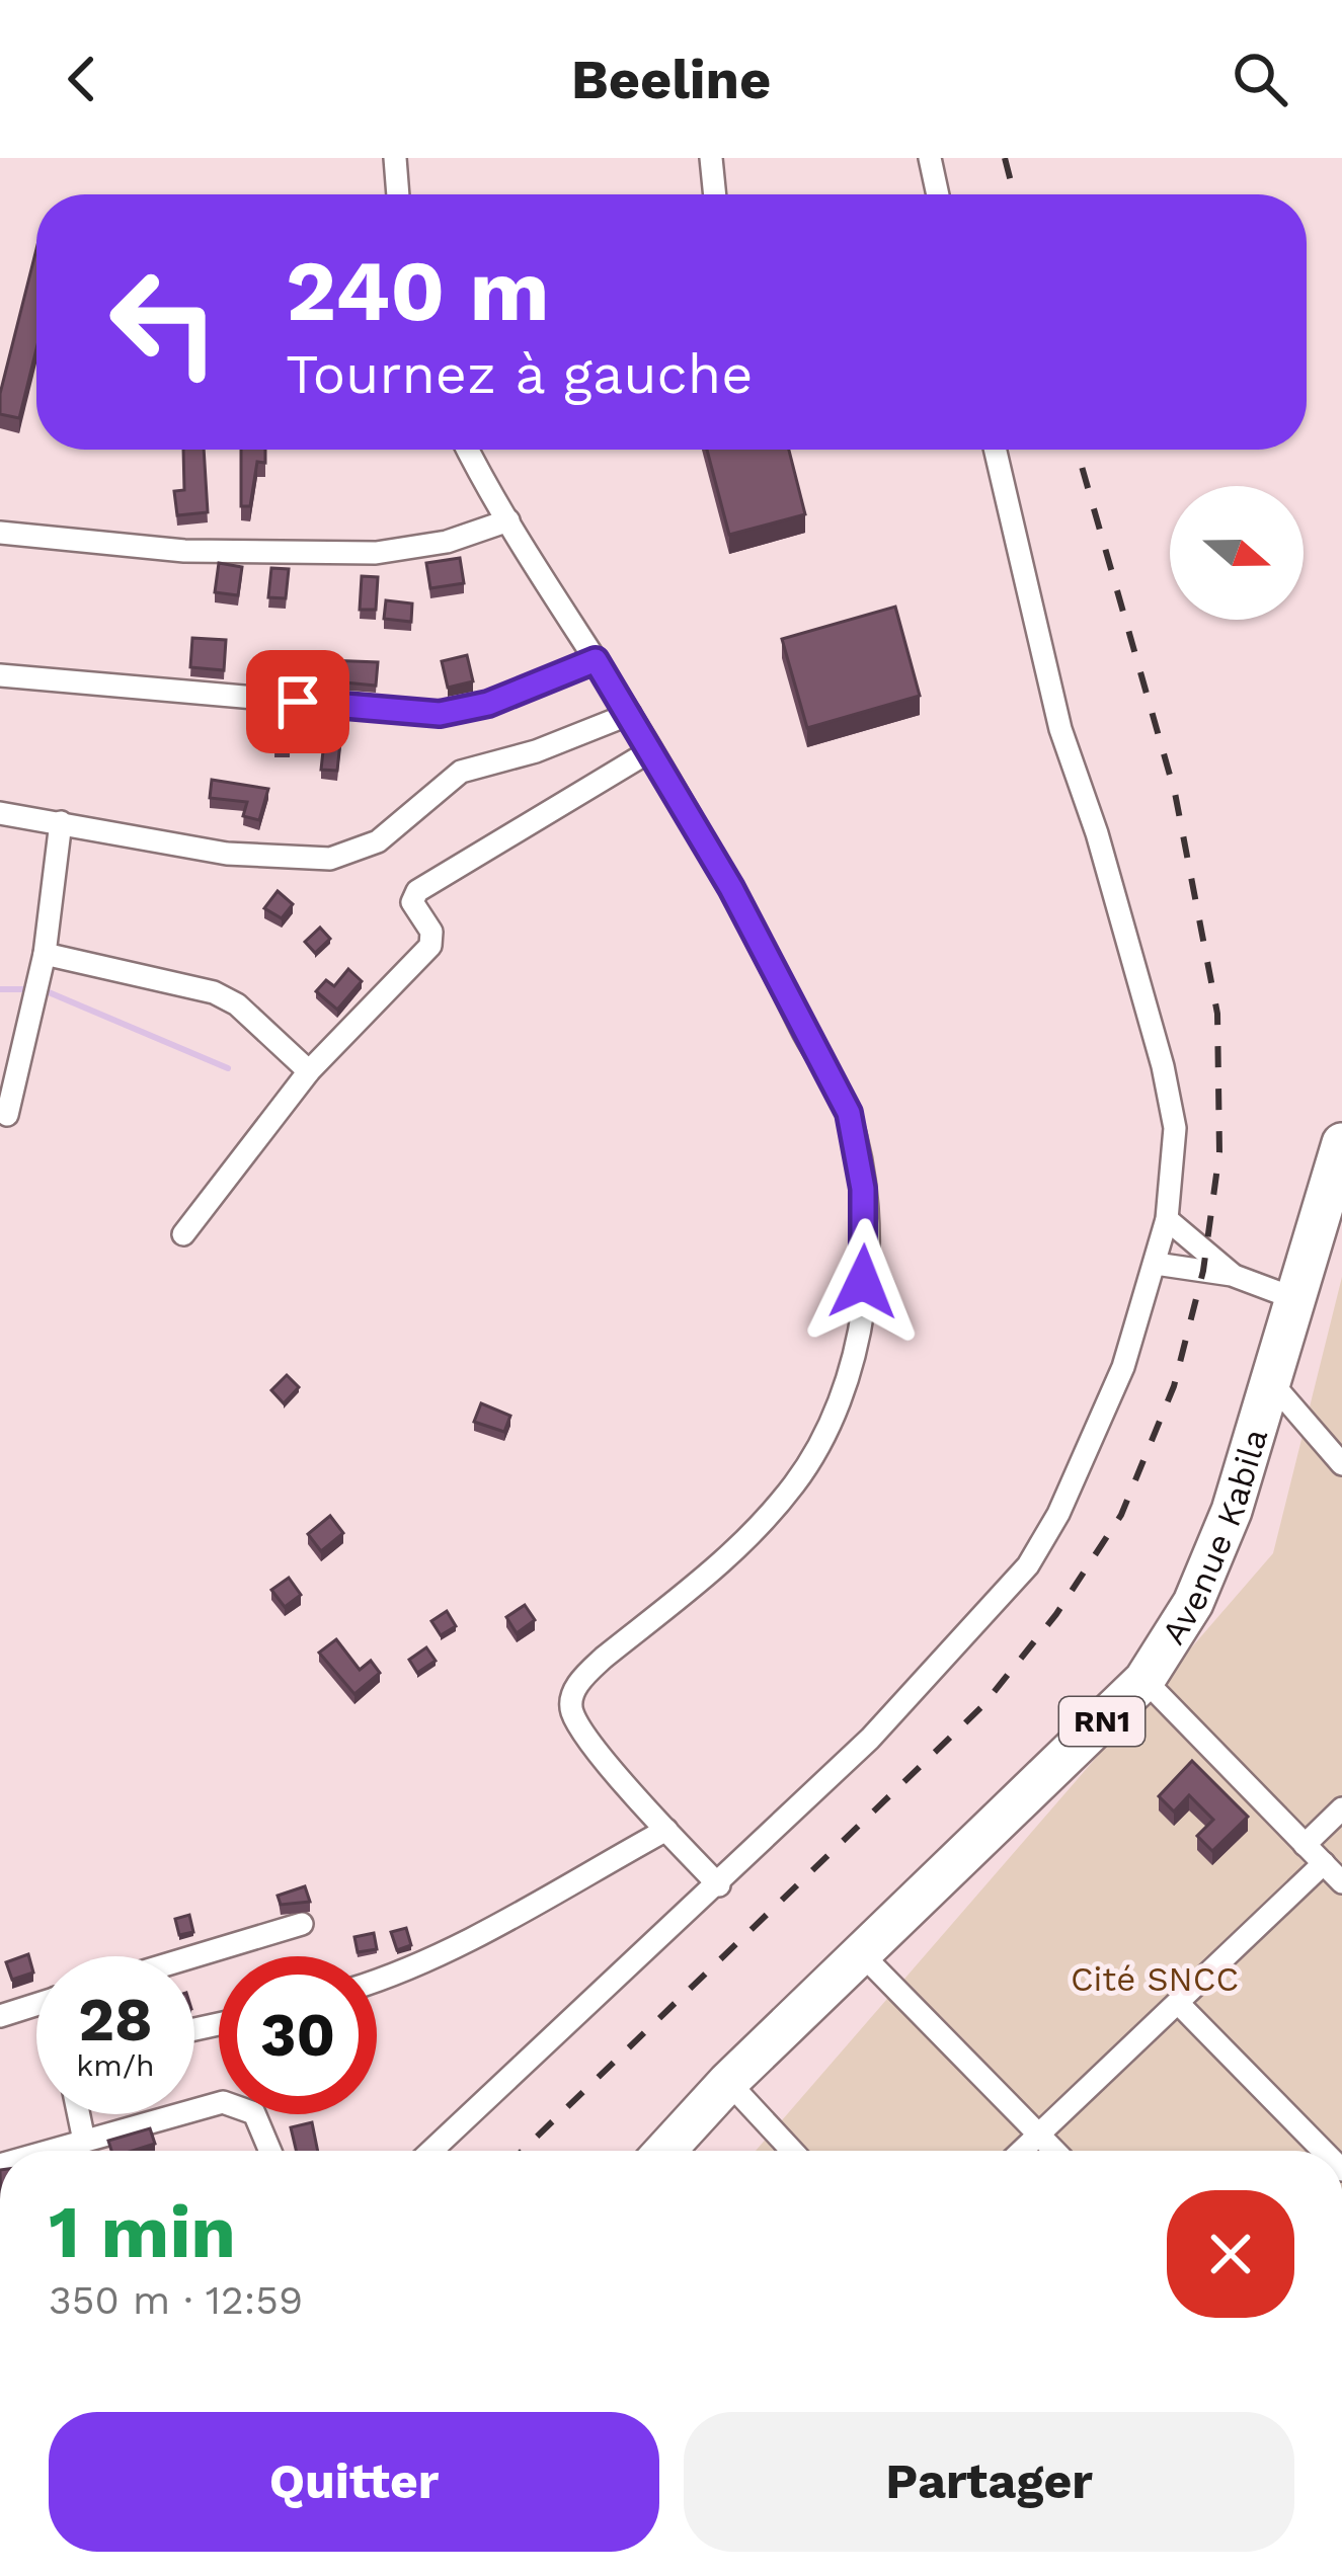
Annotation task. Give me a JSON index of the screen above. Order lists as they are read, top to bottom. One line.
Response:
{"streets":{"highway":["Avenue Kabila","RN1"]},"parks":["Cité SNCC"],"north":"right","page":{"header":"Beeline","turn":["240 m","Tournez à gauche"],"speed":"28 km/h","limit":"30","heading":["1 min","350 m · 12:59"],"buttons":["Quitter","Partager"]}}
